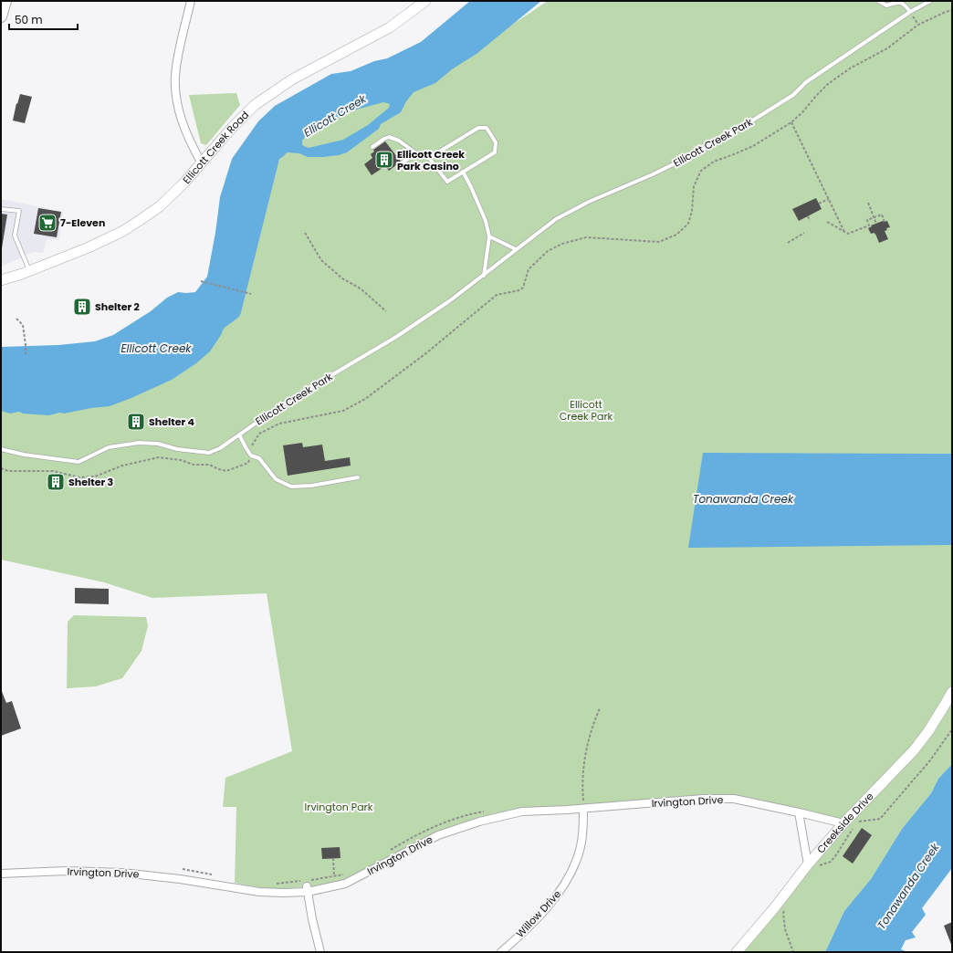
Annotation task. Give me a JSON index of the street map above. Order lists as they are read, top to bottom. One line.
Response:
{"streets":{"street":["Ellicott Creek Road","Irvington Drive","Creekside Drive","Willow Drive"],"lane":["Ellicott Creek Park"]},"crossings":[["Irvington Drive","Creekside Drive"],["Irvington Drive","Willow Drive"]],"water":["Ellicott Creek","Tonawanda Creek"],"parks":["Ellicott Creek Park","Irvington Park"],"places":{"building":["Ellicott Creek Park Casino","Shelter 2","Shelter 4","Shelter 3"],"supermarket":["7-Eleven"]},"scale_bar":"50 m"}
